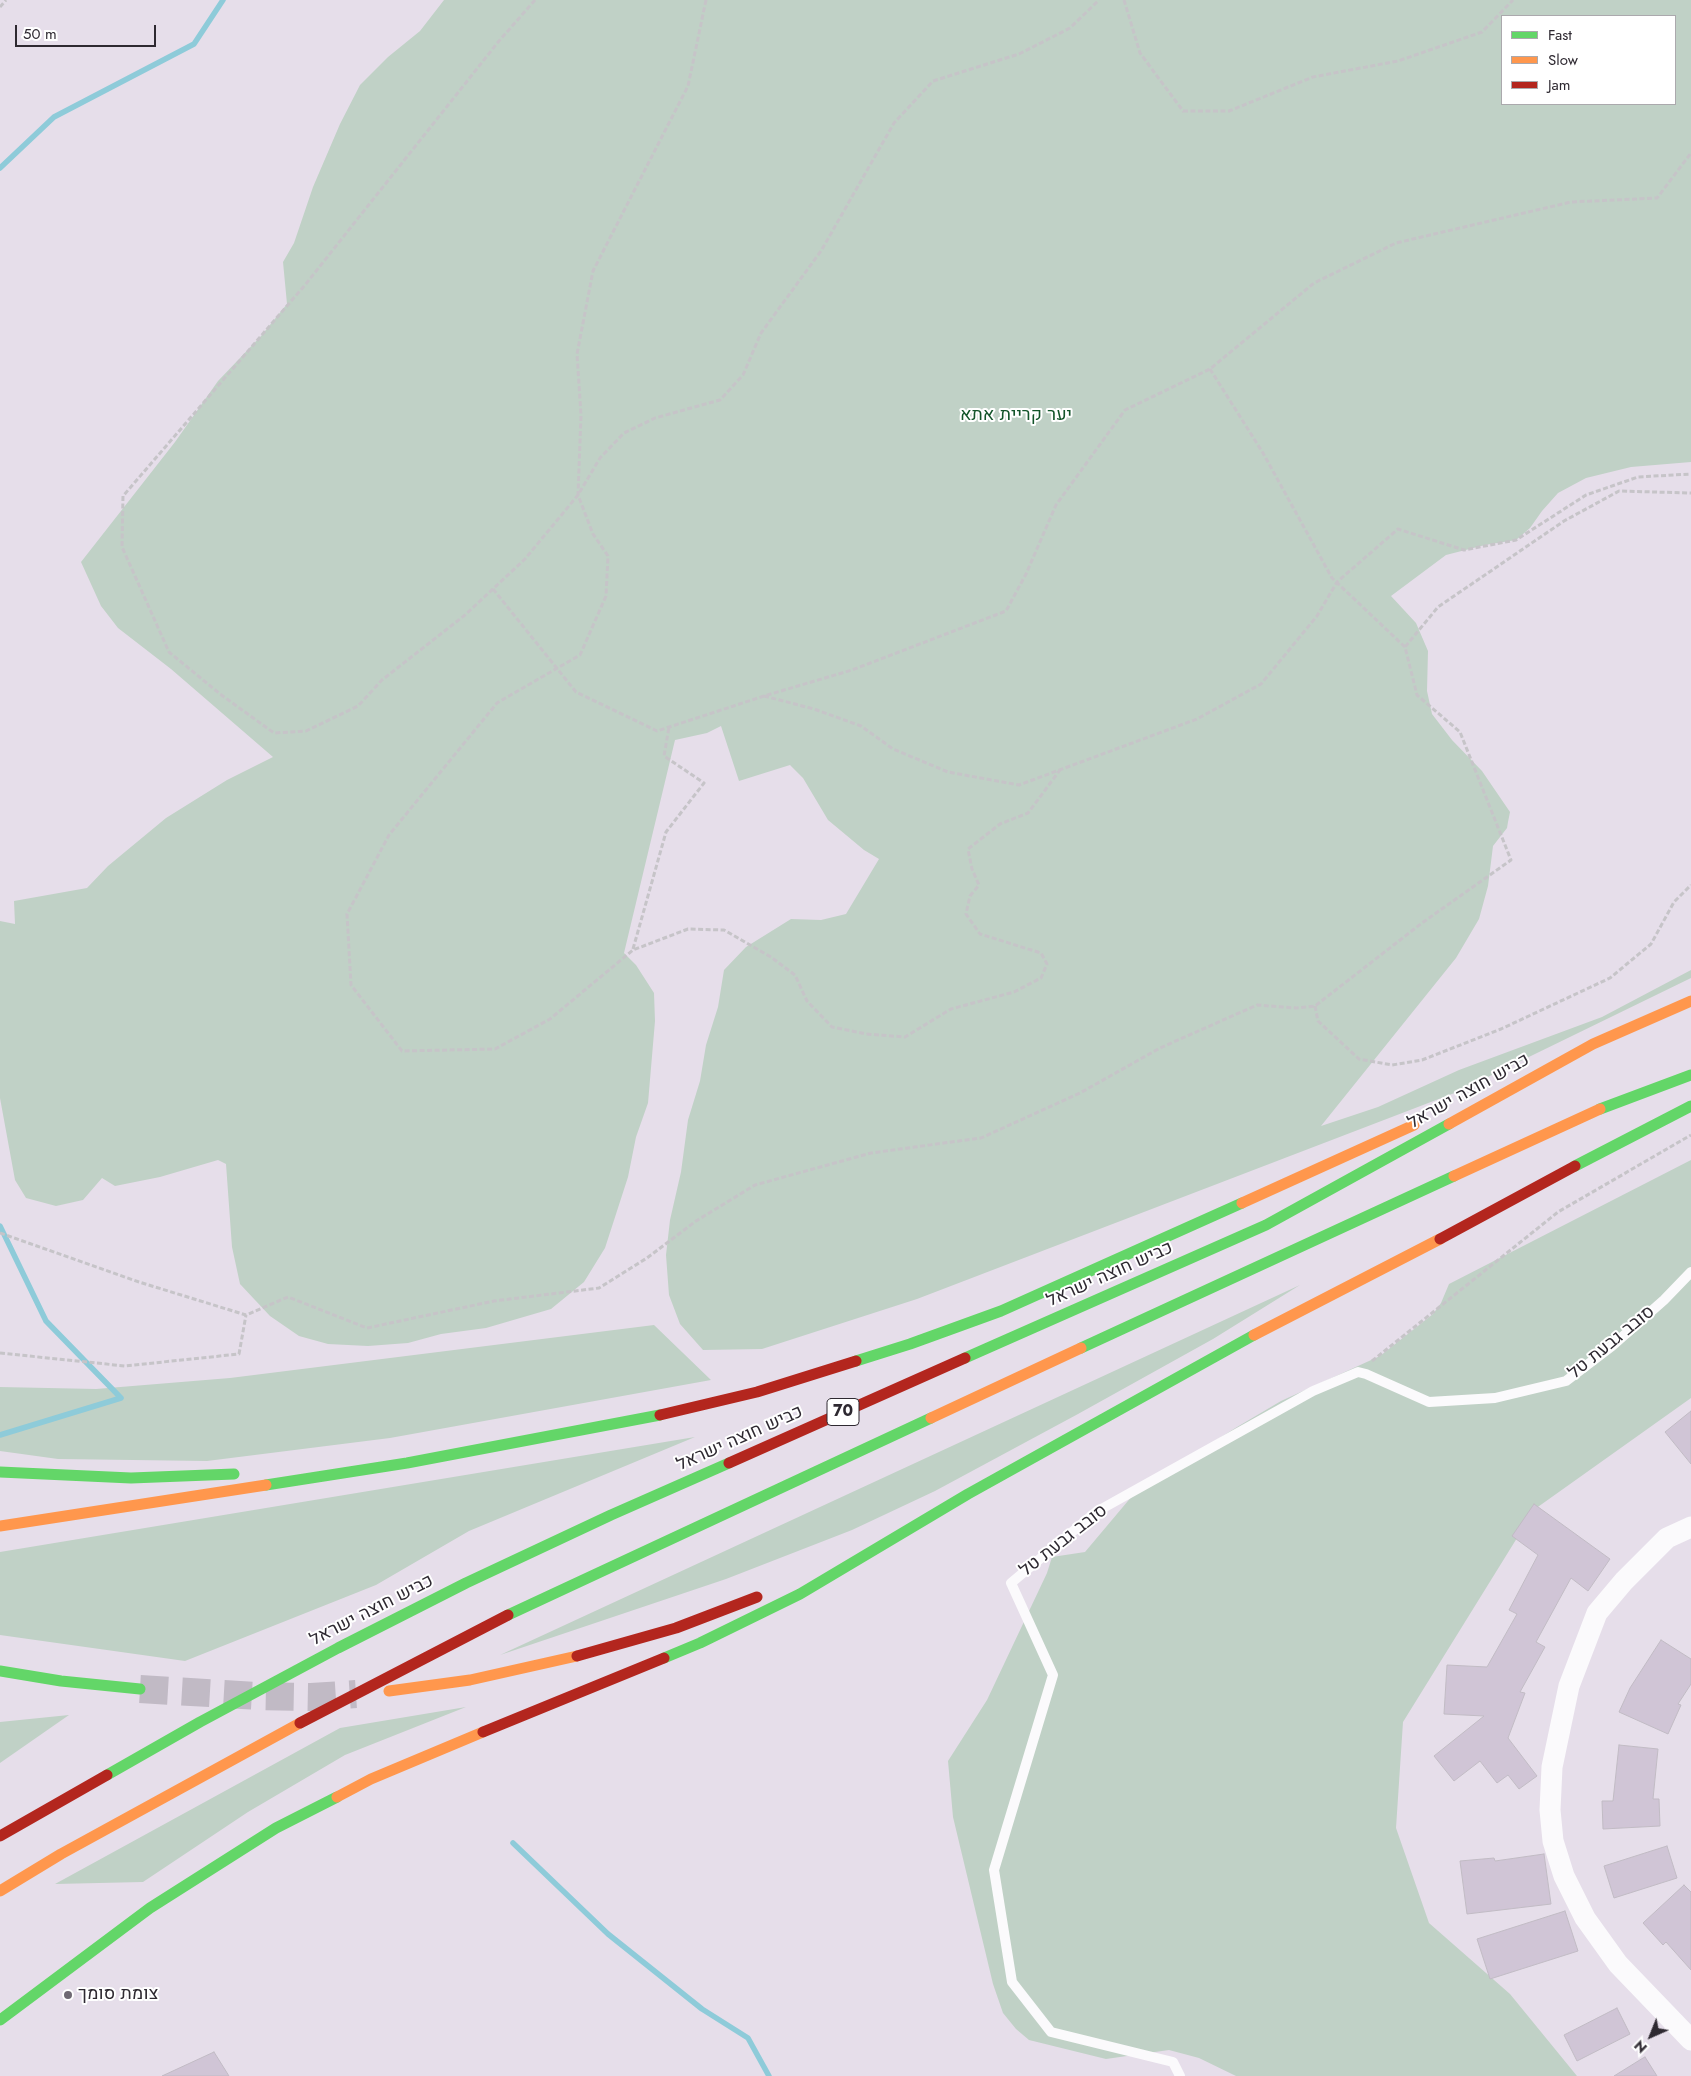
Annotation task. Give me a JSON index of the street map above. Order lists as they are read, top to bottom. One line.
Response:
{"streets":{"highway":["כביש חוצה ישראל","70"],"lane":["סובב גבעת טל"]},"parks":["יער קריית אתא"],"places":["צומת סומך"],"legend":["Fast","Slow","Jam"],"scale_bar":"50 m","north":"bottom left"}
